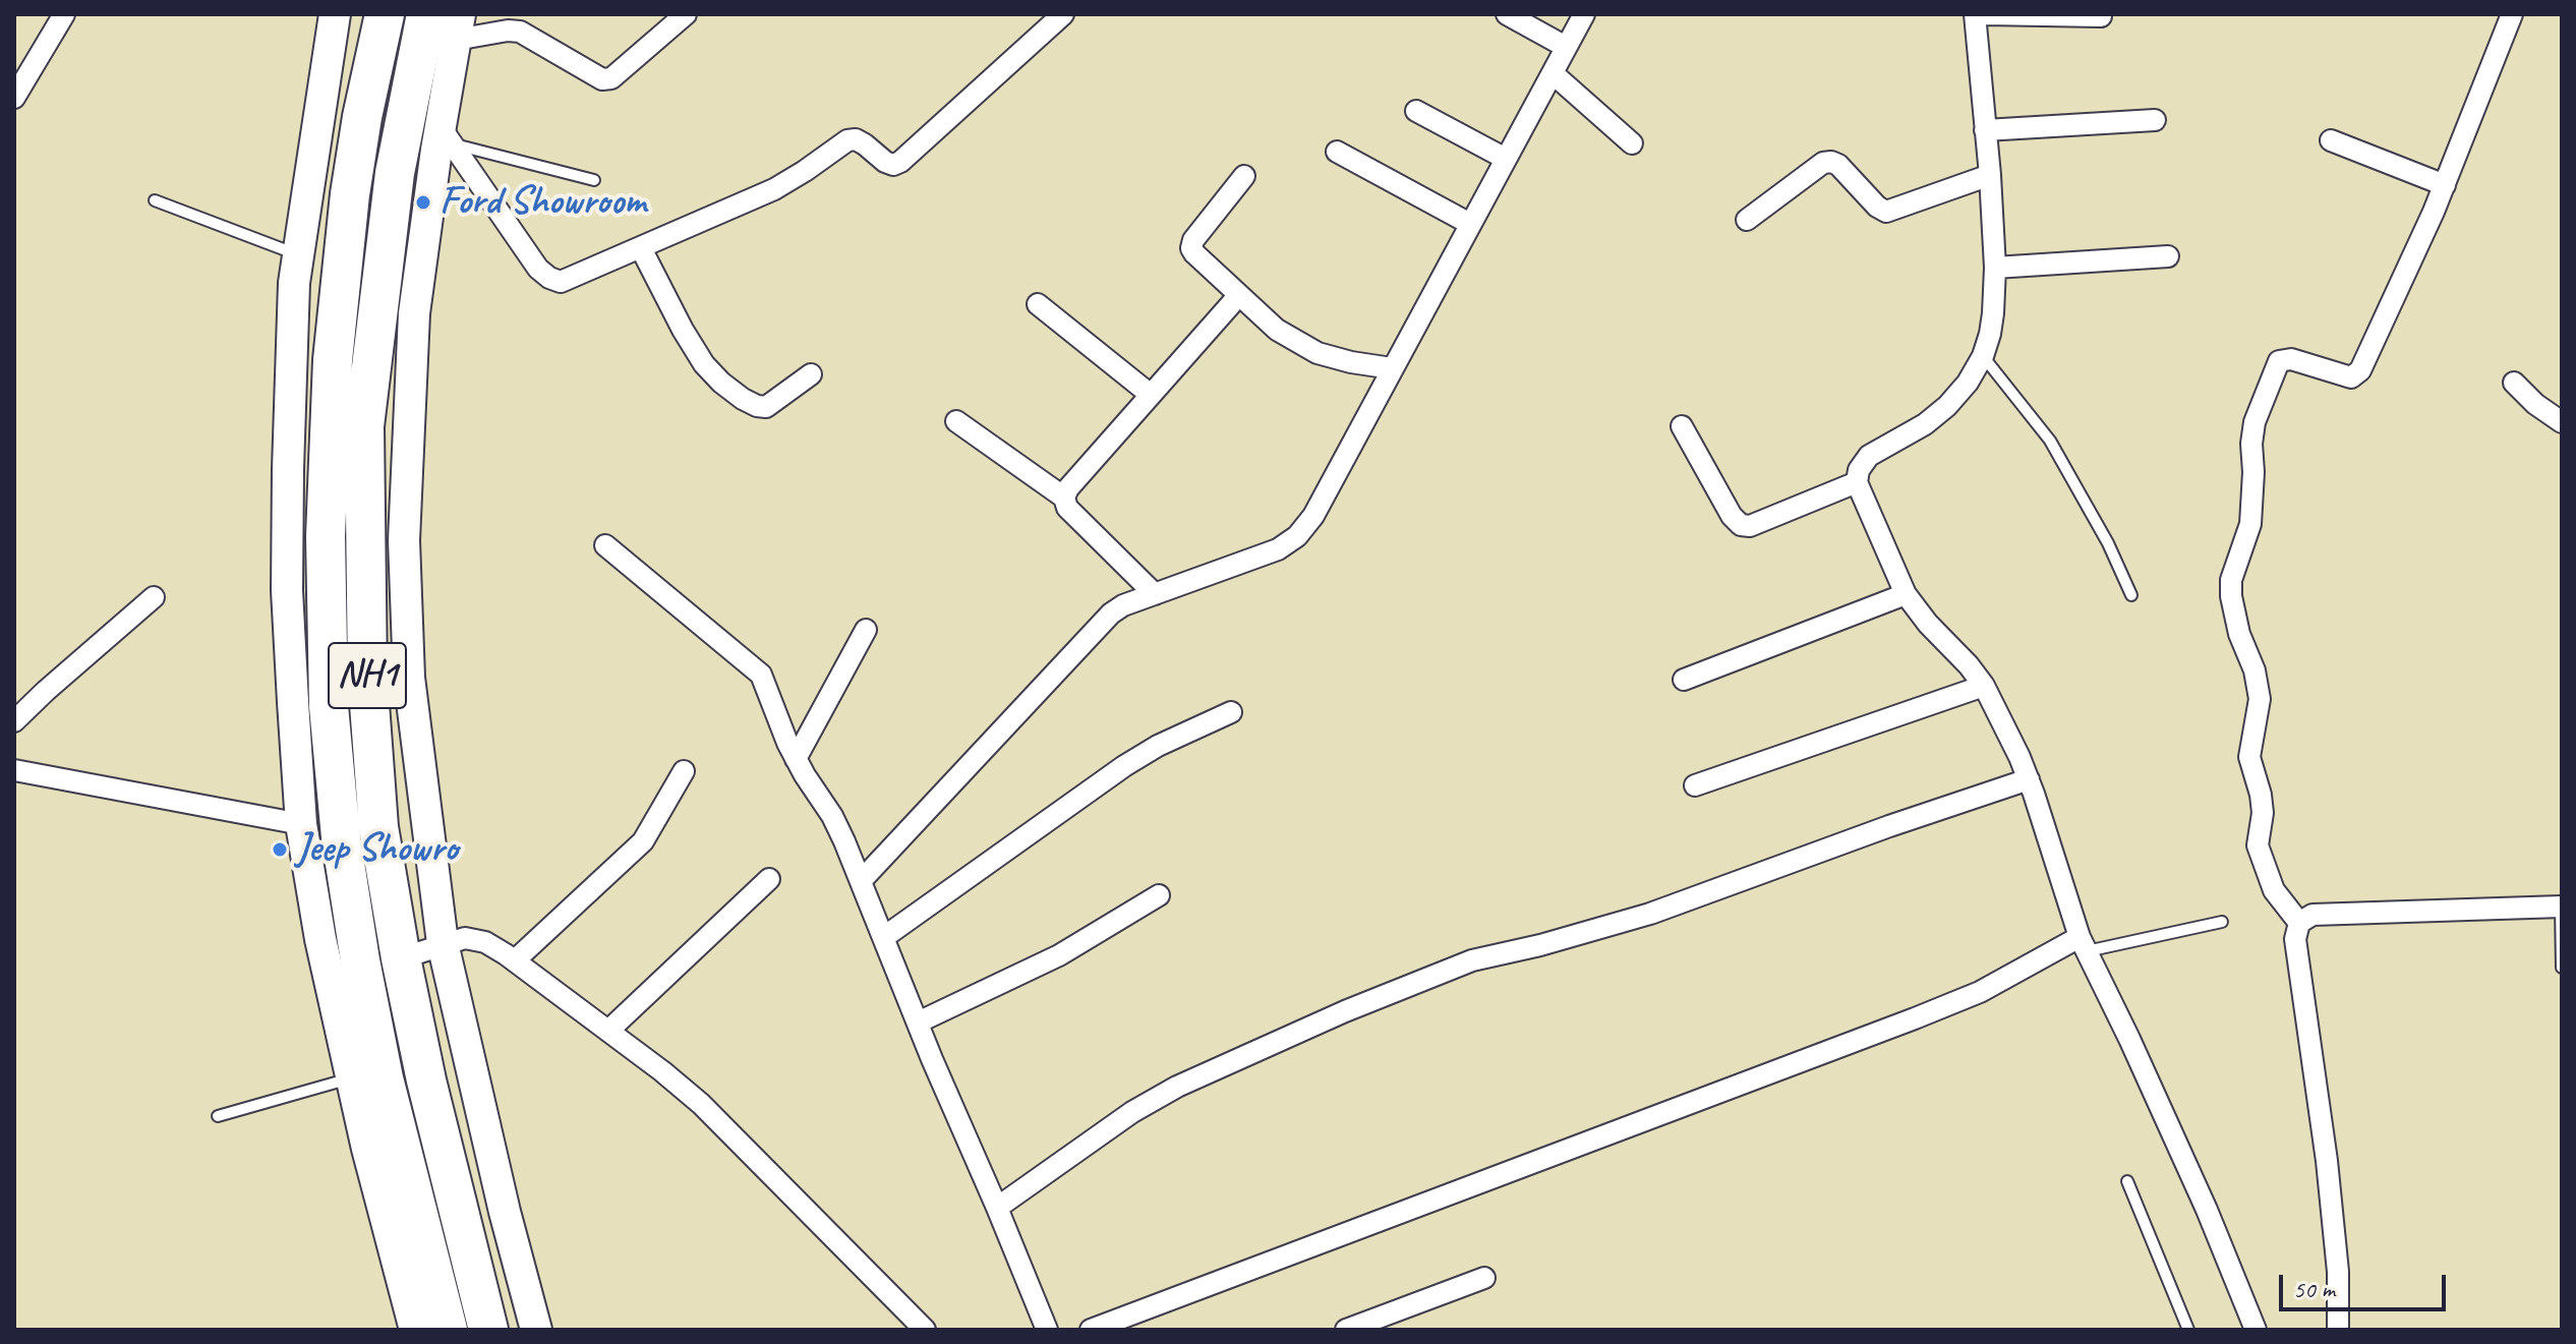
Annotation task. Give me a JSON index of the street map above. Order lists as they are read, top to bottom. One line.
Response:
{"streets":{"highway":["NH1"]},"places":["Ford Showroom","Jeep Showro"],"scale_bar":"50 m"}
